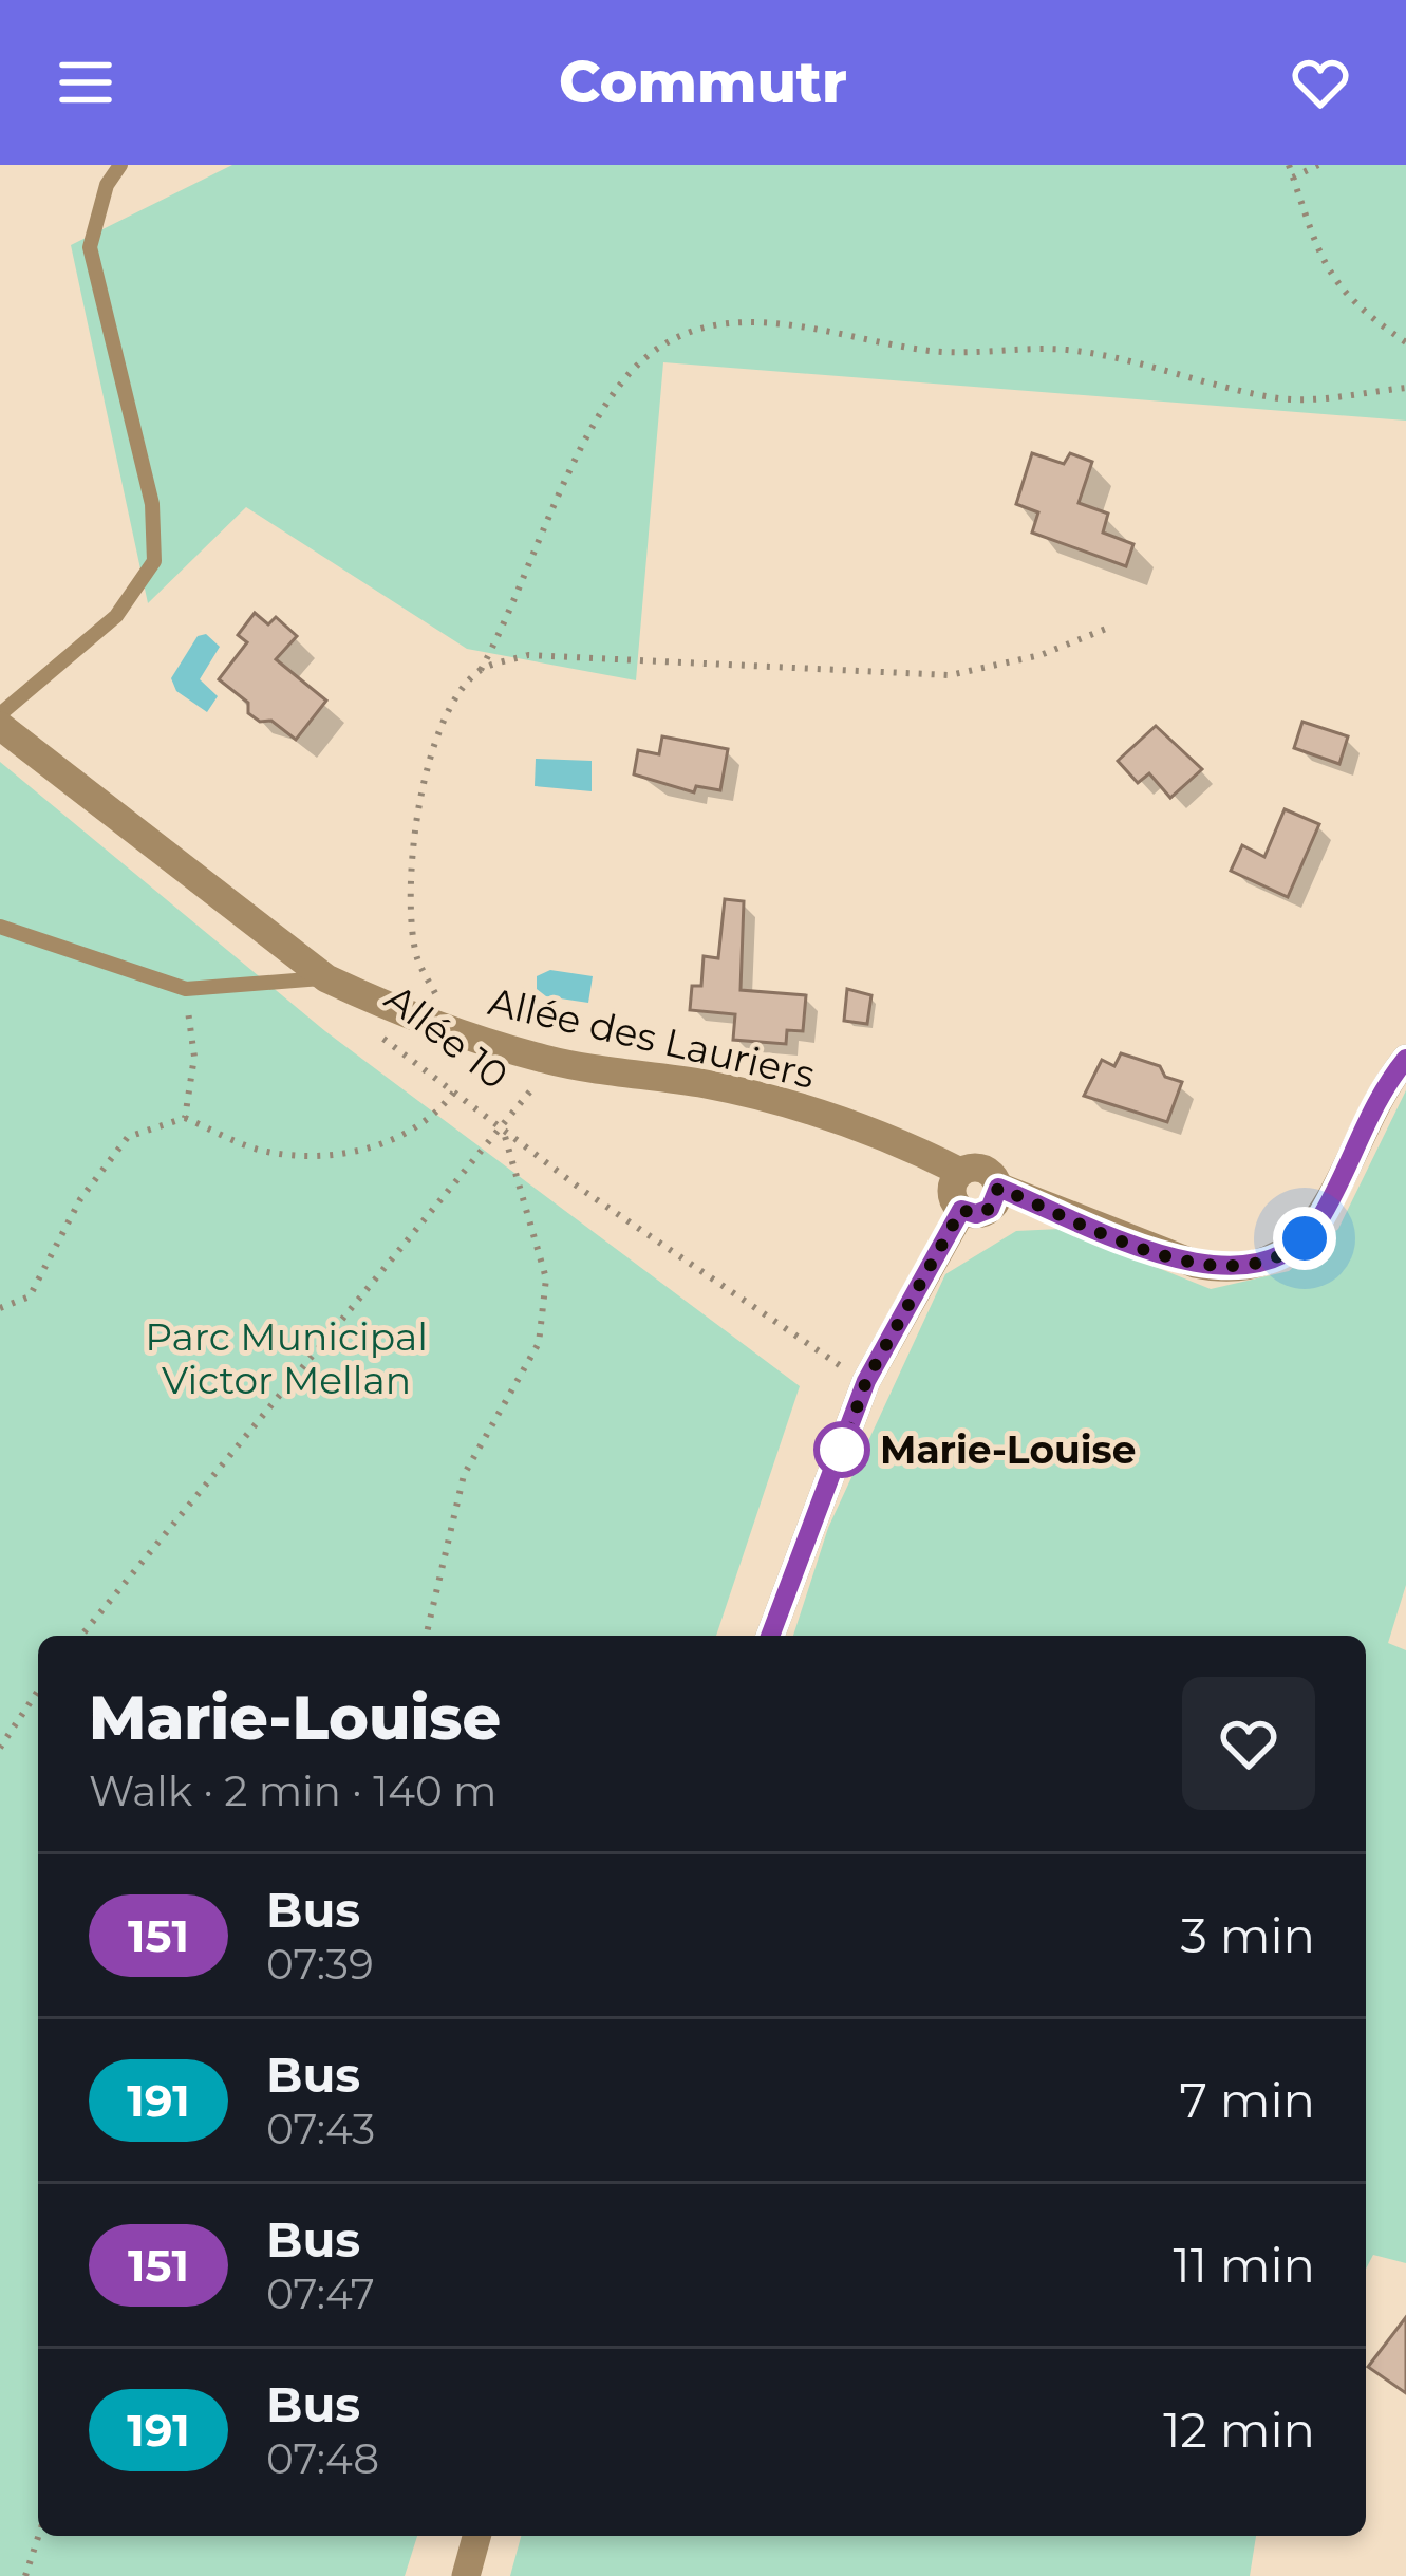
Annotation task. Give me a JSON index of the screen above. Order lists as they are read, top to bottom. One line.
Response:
{"streets":{"street":["Allée des Lauriers"],"path":["Allée 10"]},"parks":["Parc Municipal Victor Mellan"],"places":["Marie-Louise"],"lines":["bus line 151"],"page":{"header":"Commutr","heading":["Marie-Louise","Walk · 2 min · 140 m"],"list":[{"mark":"151","name":"Bus","note":"07:39","value":"3 min"},{"mark":"191","name":"Bus","note":"07:43","value":"7 min"},{"mark":"151","name":"Bus","note":"07:47","value":"11 min"},{"mark":"191","name":"Bus","note":"07:48","value":"12 min"}]}}
